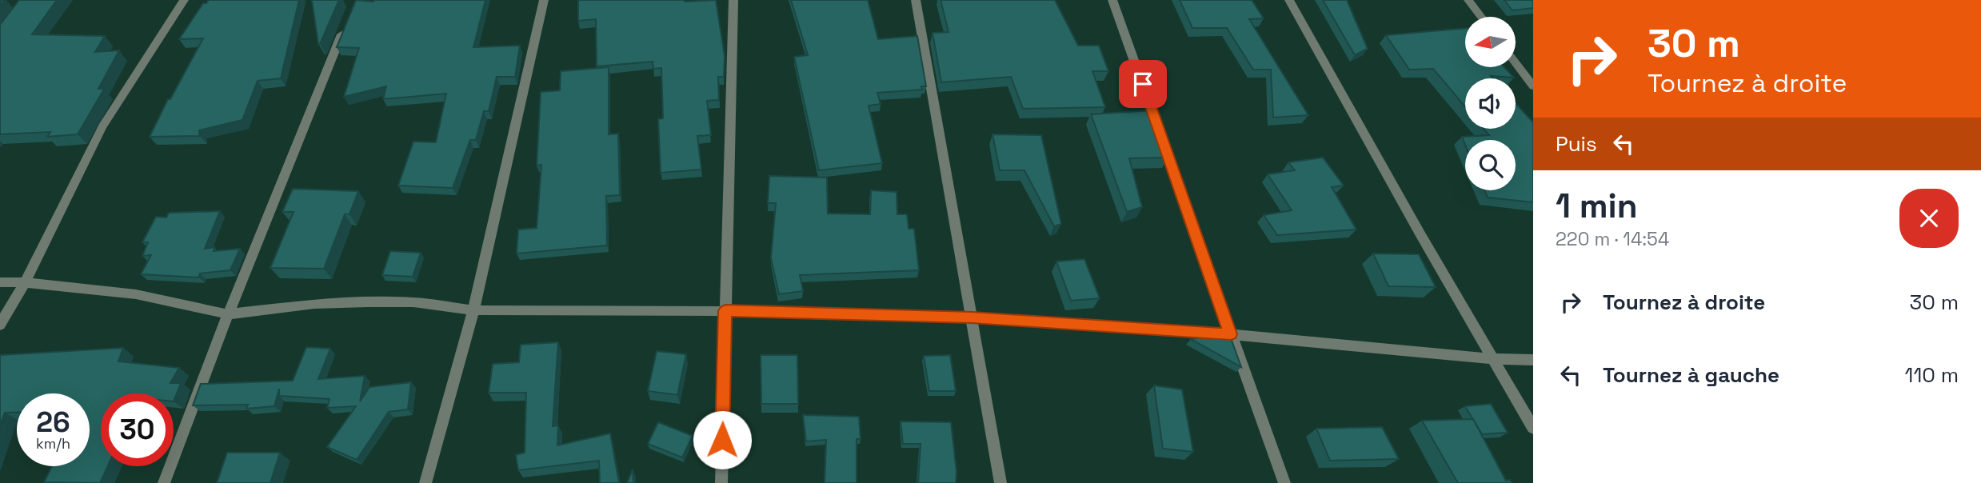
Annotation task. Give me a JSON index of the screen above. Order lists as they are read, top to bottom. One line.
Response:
{"north":"left","page":{"turn":["30 m","Tournez à droite"],"then":"Puis","heading":["1 min","220 m · 14:54"],"list":[{"name":"Tournez à droite","value":"30 m"},{"name":"Tournez à gauche","value":"110 m"}],"speed":"26 km/h","limit":"30"}}
